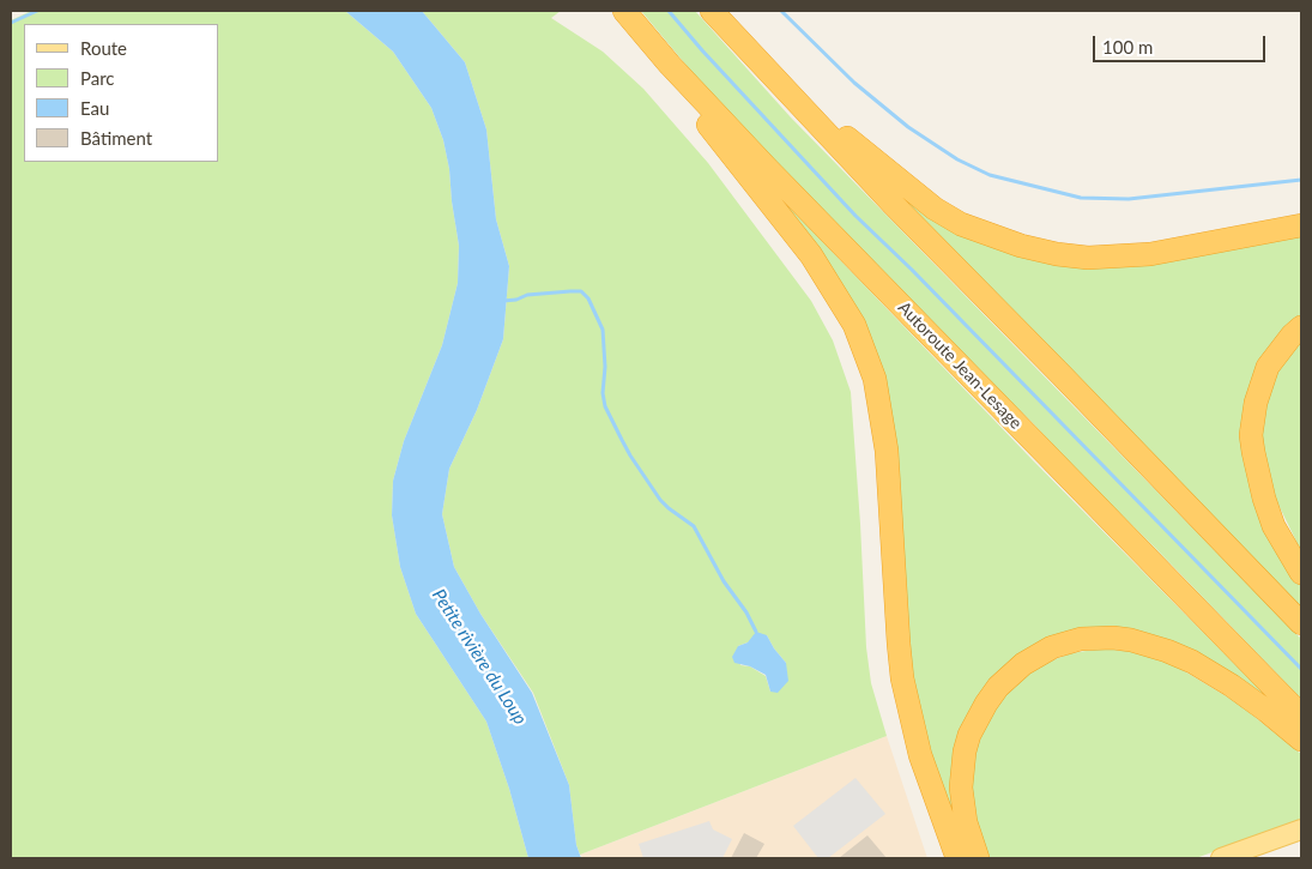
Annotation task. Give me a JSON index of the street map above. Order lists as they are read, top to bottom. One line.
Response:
{"streets":{"highway":["Autoroute Jean-Lesage"]},"water":["Petite rivière du Loup"],"legend":["Route","Parc","Eau","Bâtiment"],"scale_bar":"100 m"}
